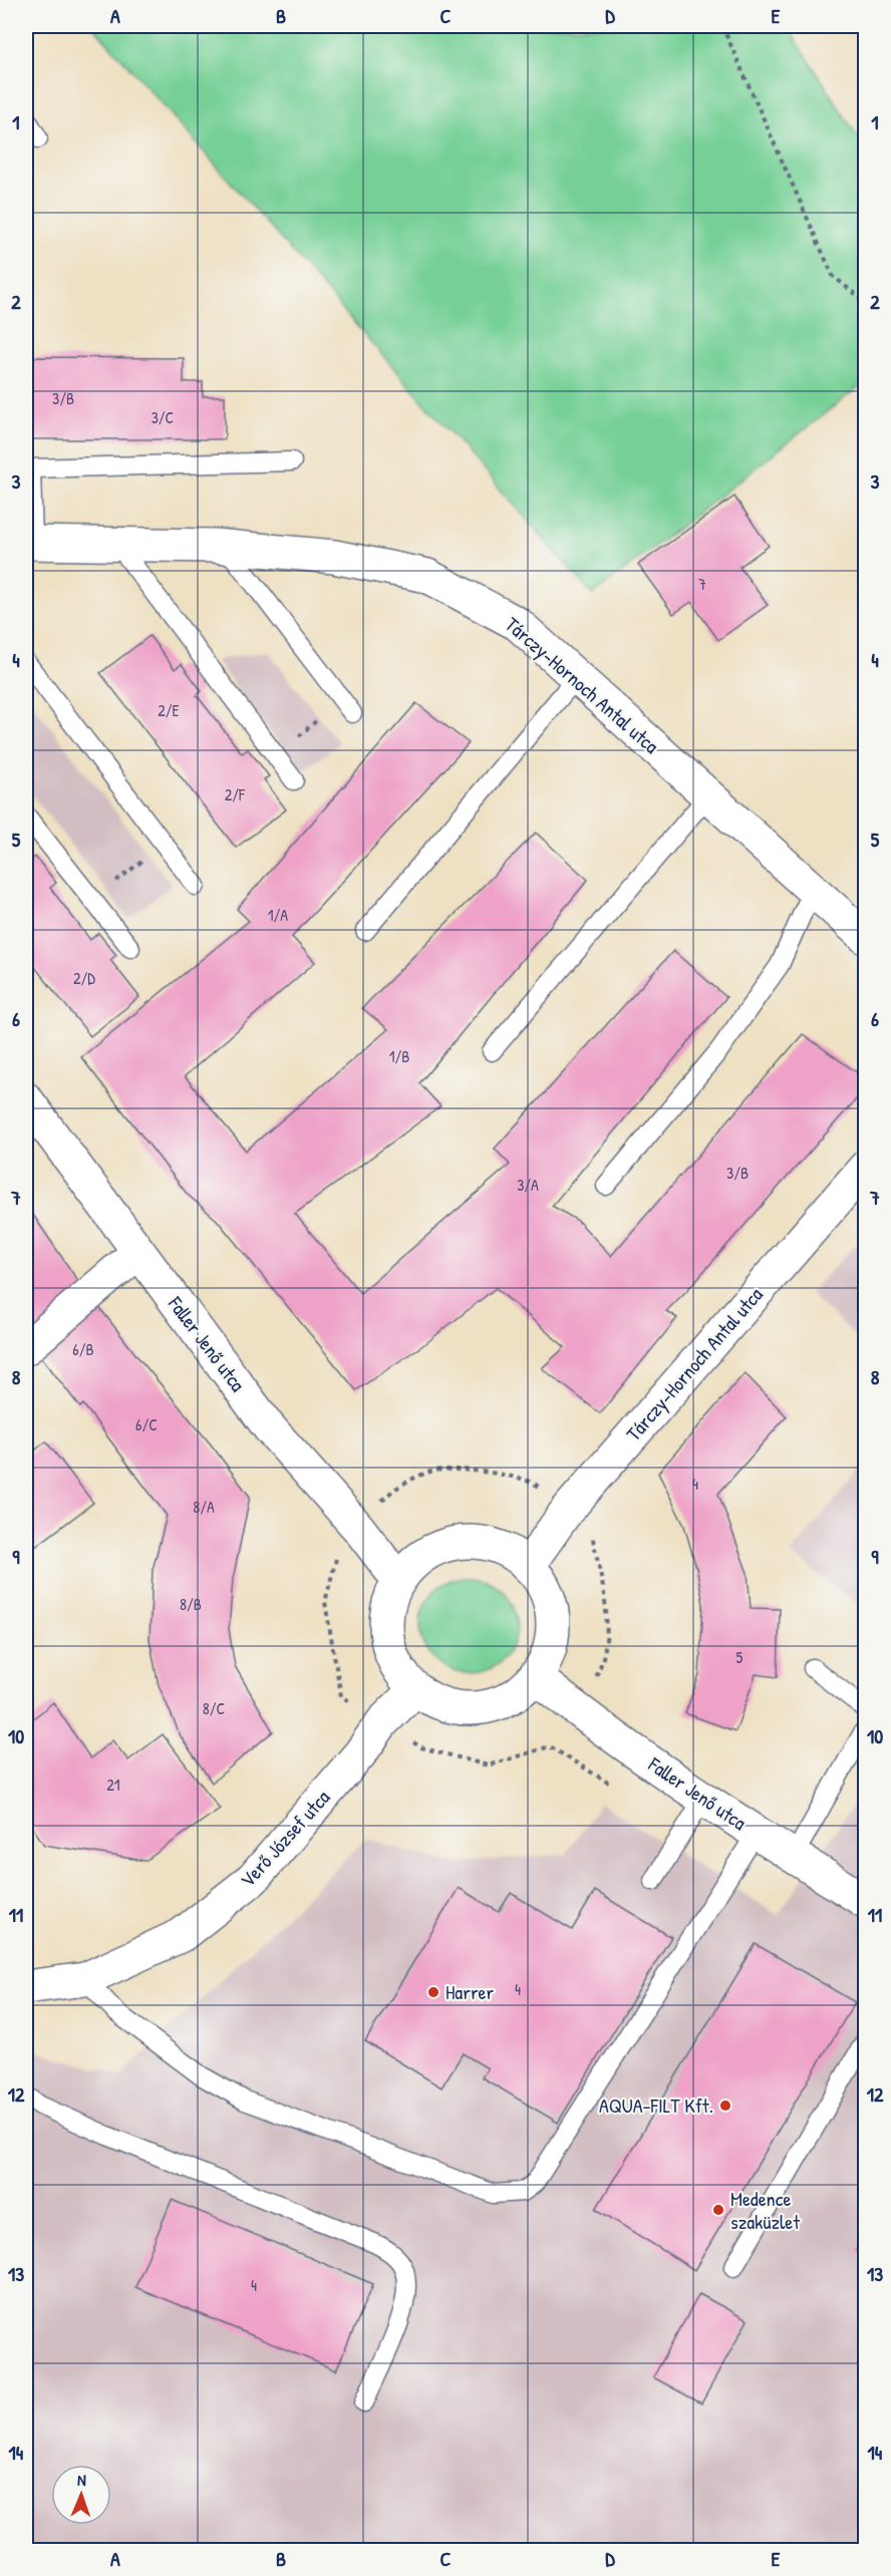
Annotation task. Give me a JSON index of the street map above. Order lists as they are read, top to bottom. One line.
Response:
{"streets":{"street":["Tárczy-Hornoch Antal utca","Faller Jenő utca","Verő József utca"]},"crossings":[["Tárczy-Hornoch Antal utca","Faller Jenő utca"],["Tárczy-Hornoch Antal utca","Verő József utca"],["Faller Jenő utca","Verő József utca"]],"places":["Harrer","AQUA-FILT Kft.","Medence szaküzlet"],"house_numbers":["3/B","3/C","7","2/E","2/F","1/A","2/D","1/B","3/B","3/A","6/B","6/C","4","8/A","8/B","5","8/C","21","4","4"],"north":"top","grid":{"columns":["A","B","C","D","E"],"rows":["1","2","3","4","5","6","7","8","9","10","11","12","13","14"]}}
